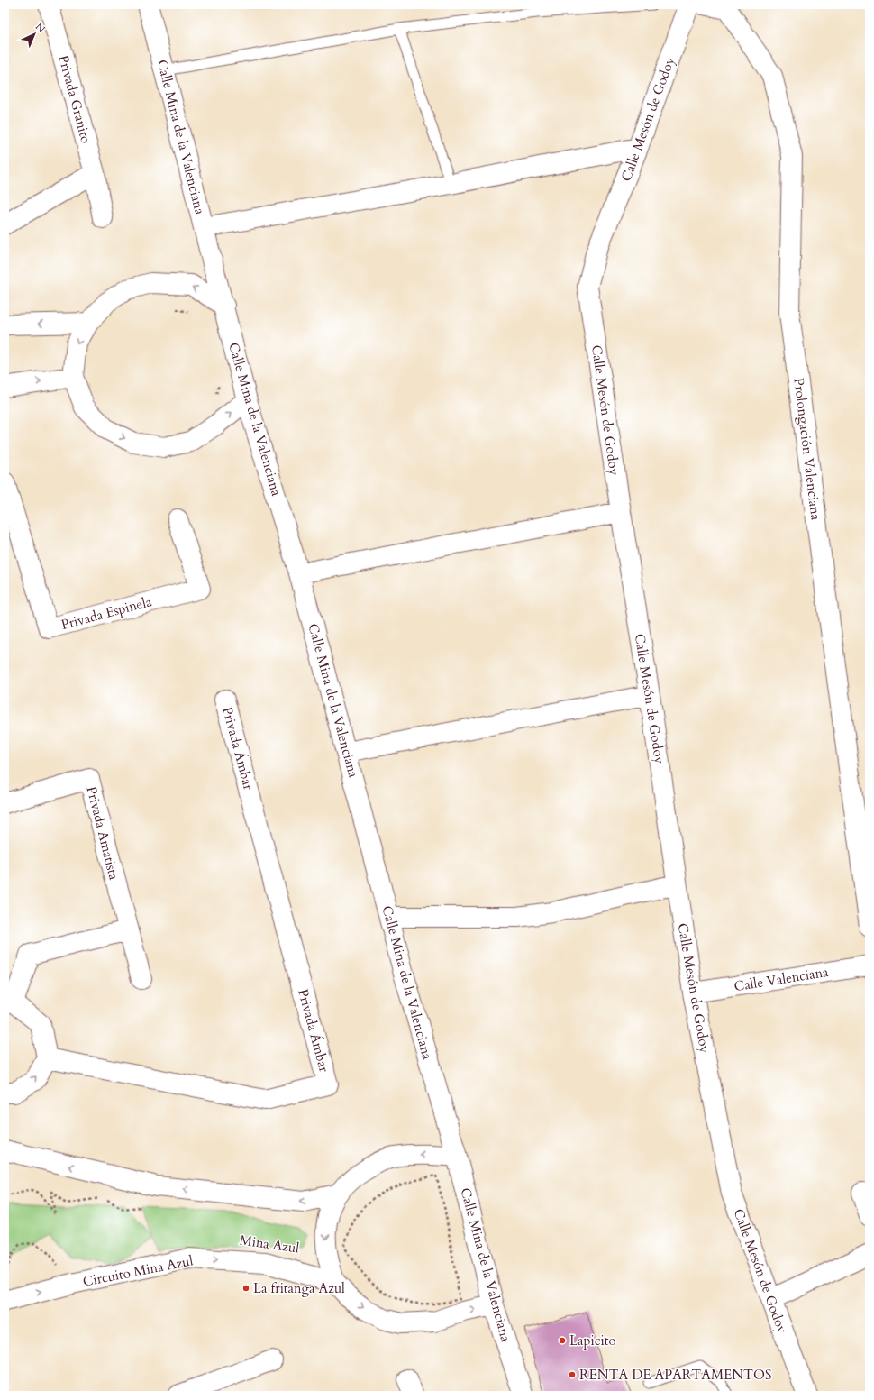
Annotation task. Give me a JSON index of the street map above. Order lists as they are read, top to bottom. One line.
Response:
{"streets":{"street":["Privada Granito","Calle Mesón de Godoy","Calle Mina de la Valenciana","Prolongación Valenciana","Privada Espinela","Privada Ámbar","Privada Amatista","Calle Valenciana","Circuito Mina Azul"]},"crossings":[["Calle Mesón de Godoy","Calle Valenciana"]],"places":["La fritanga Azul","Lapicito","RENTA DE APARTAMENTOS"],"north":"top right"}
